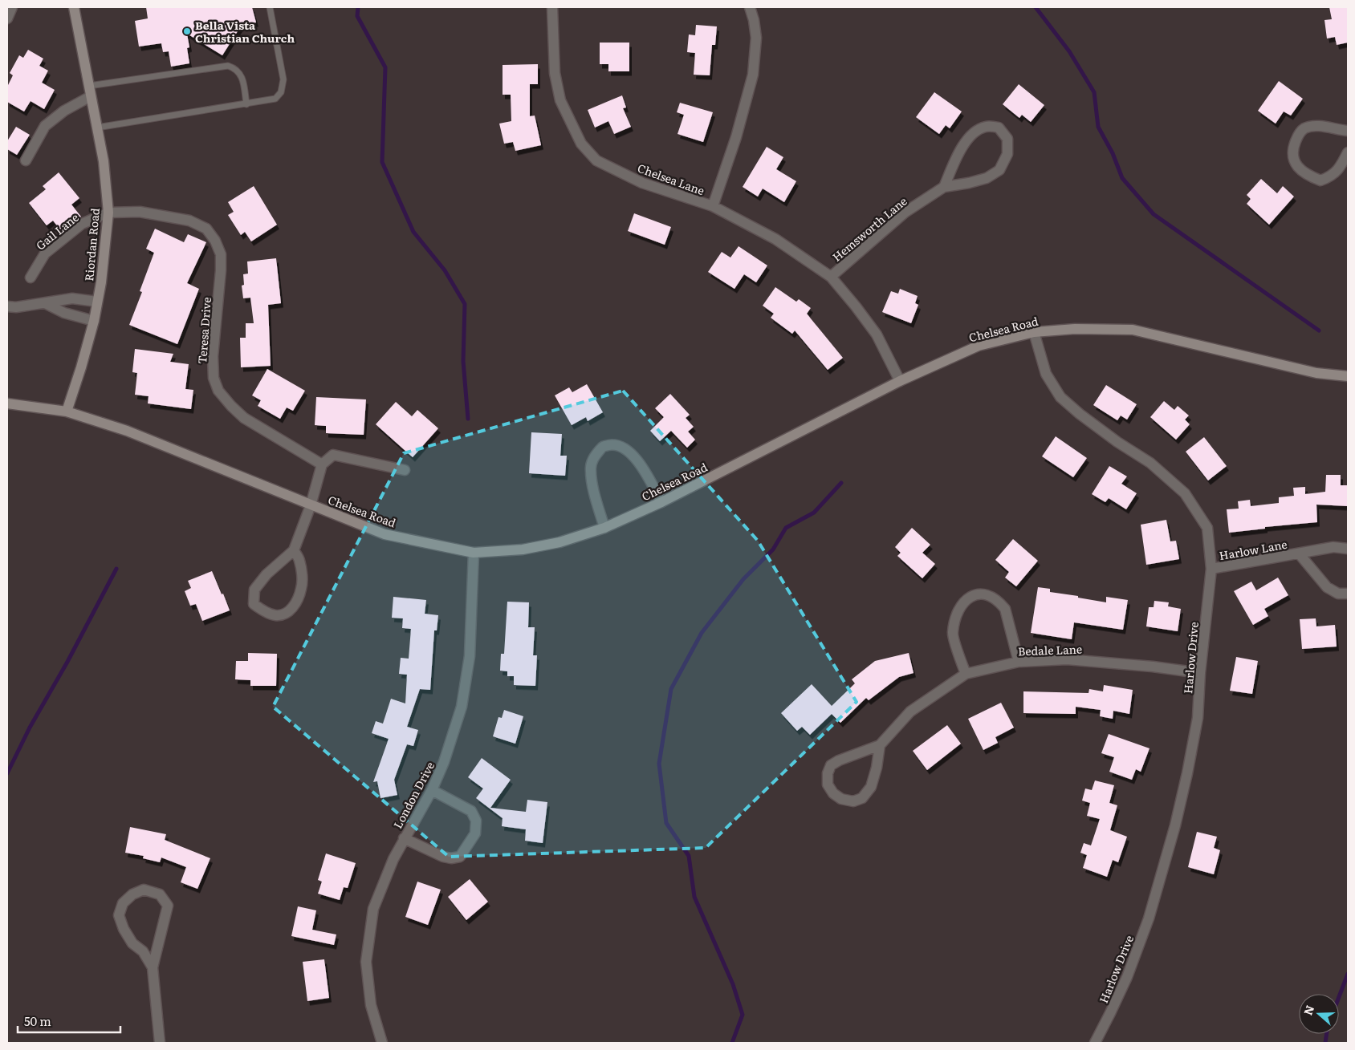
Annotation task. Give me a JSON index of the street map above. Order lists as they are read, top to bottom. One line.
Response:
{"streets":{"street":["Chelsea Lane","Hemsworth Lane","Gail Lane","Riordan Road","Chelsea Road","Teresa Drive","Harlow Lane","Bedale Lane","Harlow Drive","London Drive"]},"crossings":[["Chelsea Lane","Hemsworth Lane"],["Chelsea Lane","Chelsea Road"],["Gail Lane","Riordan Road"],["Gail Lane","Teresa Drive"],["Riordan Road","Chelsea Road"],["Riordan Road","Teresa Drive"],["Chelsea Road","Harlow Drive"],["Chelsea Road","London Drive"],["Harlow Lane","Harlow Drive"],["Bedale Lane","Harlow Drive"]],"places":["Bella Vista Christian Church"],"scale_bar":"50 m","north":"left"}
